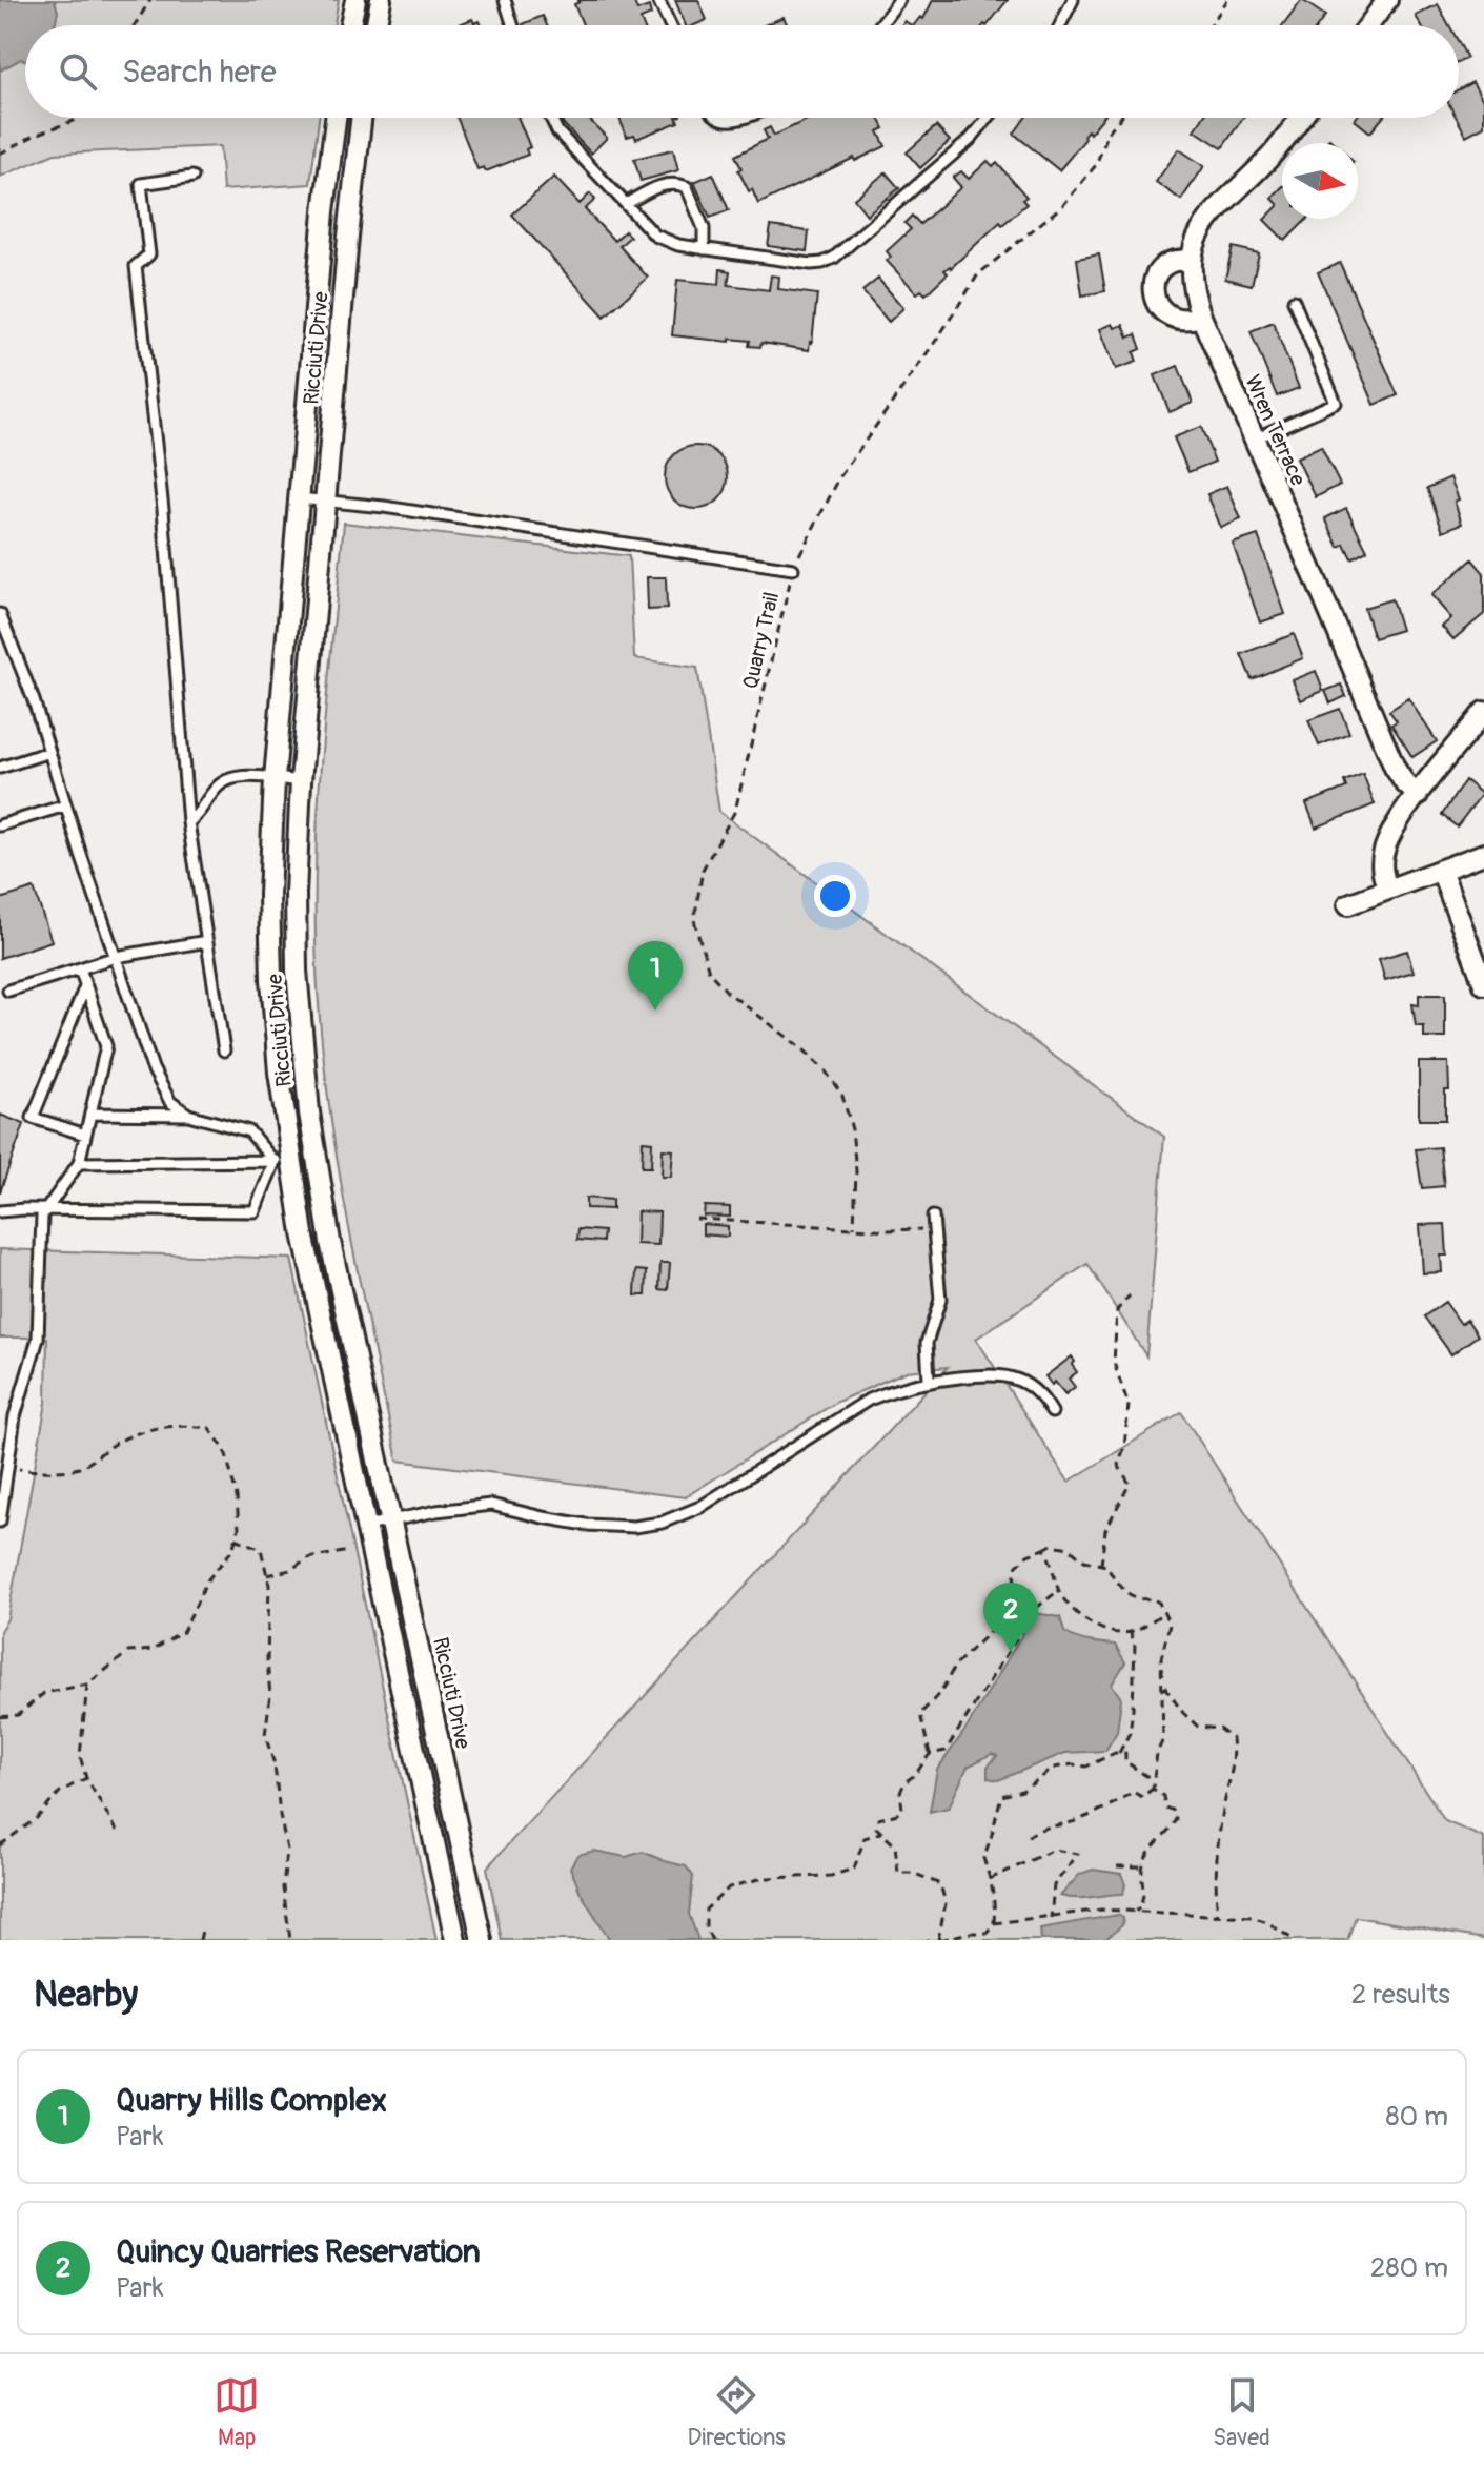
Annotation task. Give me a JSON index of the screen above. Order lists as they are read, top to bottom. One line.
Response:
{"streets":{"street":["Ricciuti Drive","Wren Terrace"],"path":["Quarry Trail"]},"north":"right","page":{"search":"Search here","pins":["1","2"],"heading":["Nearby","2 results"],"list":[{"mark":"1","name":"Quarry Hills Complex","note":"Park","value":"80 m"},{"mark":"2","name":"Quincy Quarries Reservation","note":"Park","value":"280 m"}],"nav":["Map","Directions","Saved"]}}
